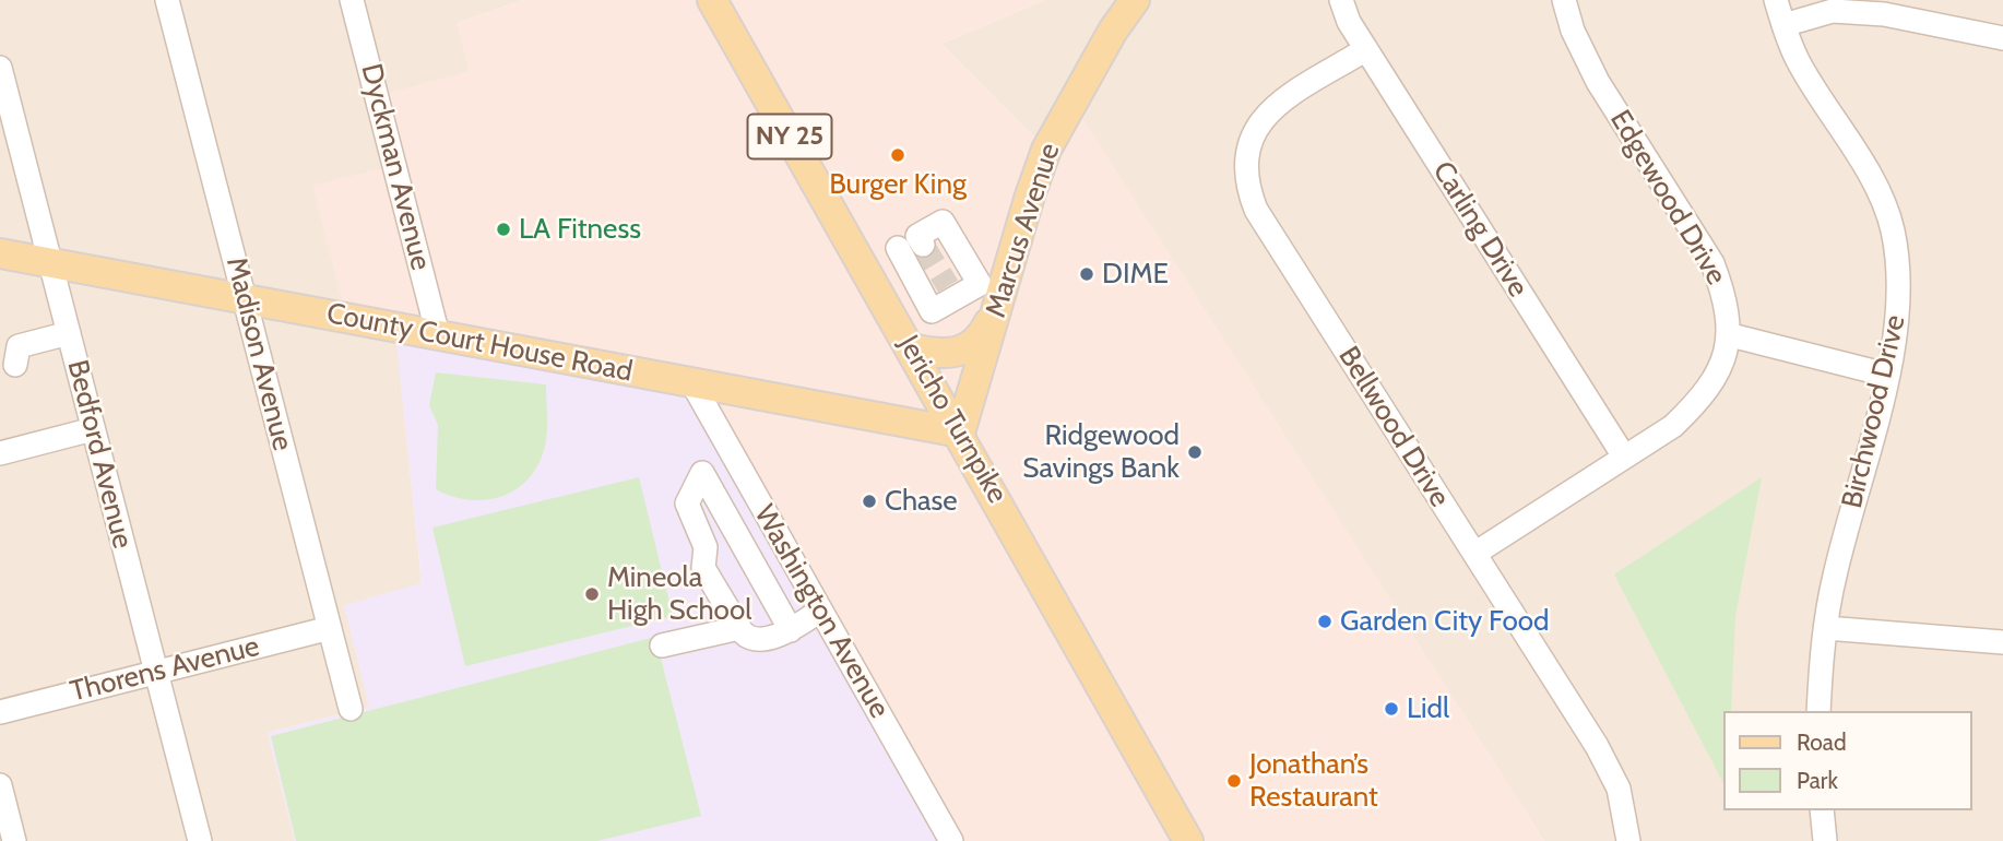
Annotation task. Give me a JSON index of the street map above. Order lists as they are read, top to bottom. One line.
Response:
{"streets":{"main road":["NY 25","Marcus Avenue","County Court House Road","Jericho Turnpike"],"street":["Dyckman Avenue","Edgewood Drive","Carling Drive","Madison Avenue","Birchwood Drive","Bellwood Drive","Bedford Avenue","Washington Avenue","Thorens Avenue"]},"crossings":[["Dyckman Avenue","County Court House Road"],["Edgewood Drive","Carling Drive"],["Edgewood Drive","Bellwood Drive"],["Carling Drive","Bellwood Drive"],["Marcus Avenue","County Court House Road"],["Marcus Avenue","Jericho Turnpike"],["County Court House Road","Madison Avenue"],["County Court House Road","Jericho Turnpike"],["County Court House Road","Bedford Avenue"],["County Court House Road","Washington Avenue"],["Madison Avenue","Thorens Avenue"],["Bedford Avenue","Thorens Avenue"]],"places":["Burger King","LA Fitness","DIME","Ridgewood Savings Bank","Chase","Mineola High School","Garden City Food","Lidl","Jonathan’s Restaurant"],"legend":["Road","Park"]}
